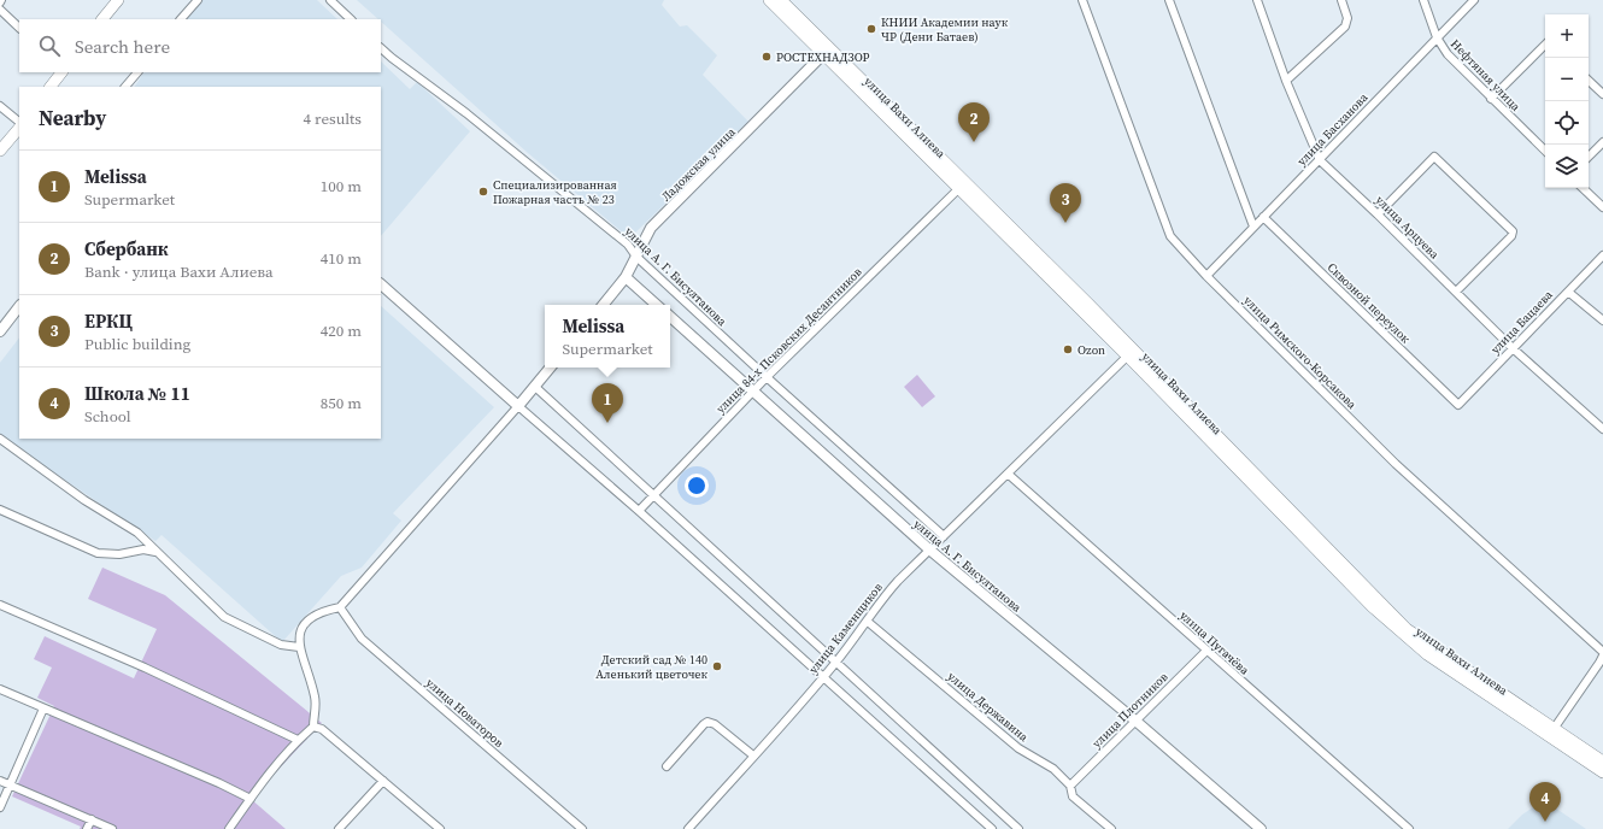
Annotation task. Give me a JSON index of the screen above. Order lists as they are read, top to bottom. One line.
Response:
{"streets":{"main road":["улица Вахи Алиева"],"street":["Нефтяная улица","улица Басханова","Ладожская улица","улица Арцуева","улица А. Г. Бисултанова","Сквозной переулок","улица Бацаева","улица 84-х Псковских Десантников","улица Римского-Корсакова","улица Каменщиков","улица Пугачёва","улица Державина","улица Плотников","улица Новаторов"]},"crossings":[["Нефтяная улица","улица Басханова"],["улица Вахи Алиева","Ладожская улица"],["улица Вахи Алиева","улица 84-х Псковских Десантников"],["улица Вахи Алиева","улица Каменщиков"],["улица Басханова","улица Арцуева"],["улица Басханова","Сквозной переулок"],["улица Басханова","улица Римского-Корсакова"],["Ладожская улица","улица А. Г. Бисултанова"],["улица Арцуева","улица Бацаева"],["улица А. Г. Бисултанова","улица 84-х Псковских Десантников"],["улица А. Г. Бисултанова","улица Каменщиков"],["улица А. Г. Бисултанова","улица Плотников"],["Сквозной переулок","улица Бацаева"],["улица Каменщиков","улица Пугачёва"],["улица Каменщиков","улица Державина"],["улица Пугачёва","улица Плотников"],["улица Державина","улица Плотников"]],"places":["КНИИ Академии наук ЧР (Дени Батаев)","РОСТЕХНАДЗОР","Специализированная Пожарная часть № 23","Ozon","Детский сад № 140 Аленький цветочек"],"page":{"map_buttons":["+","−"],"search":"Search here","heading":["Nearby","4 results"],"pins":["2","3","1","4"],"list":[{"mark":"1","name":"Melissa","note":"Supermarket","value":"100 m"},{"mark":"2","name":"Сбербанк","note":"Bank · улица Вахи Алиева","value":"410 m"},{"mark":"3","name":"ЕРКЦ","note":"Public building","value":"420 m"},{"mark":"4","name":"Школа № 11","note":"School","value":"850 m"}],"popup":["Melissa","Supermarket"]}}
